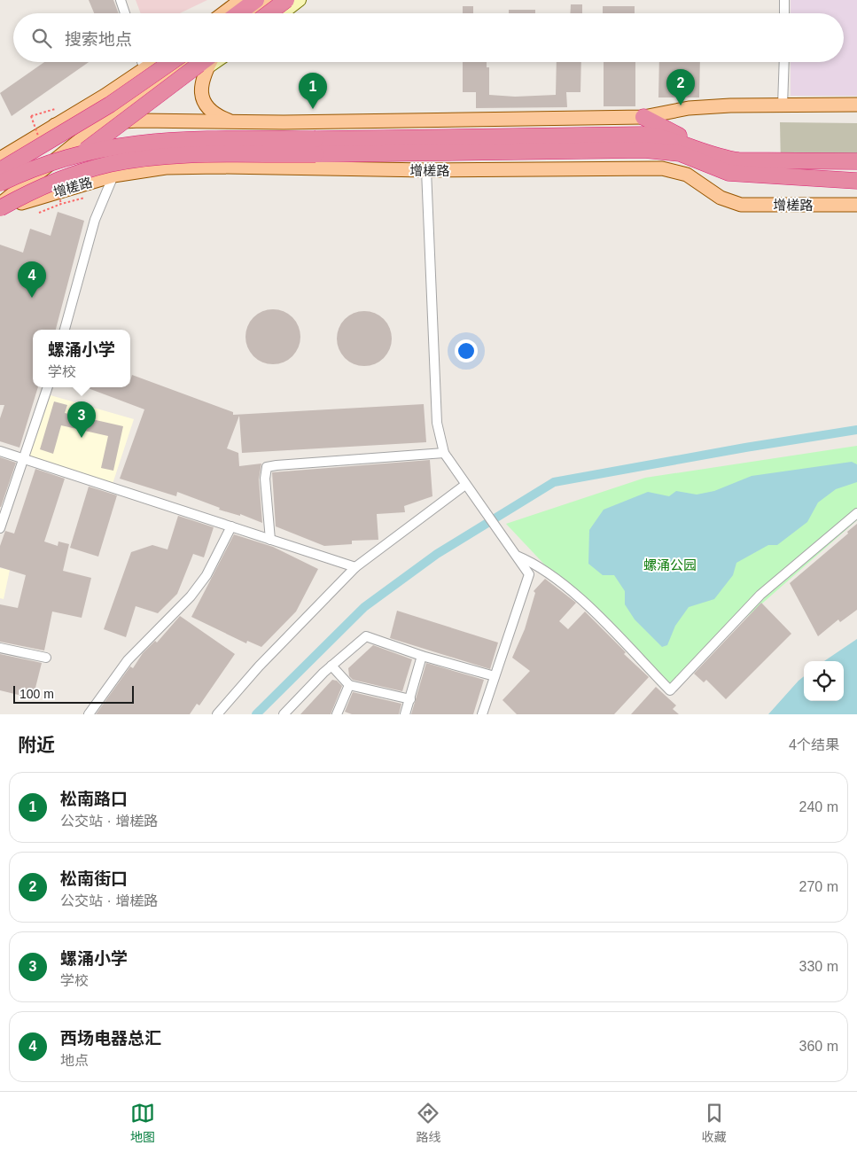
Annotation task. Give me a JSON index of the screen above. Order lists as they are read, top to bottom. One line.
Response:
{"streets":{"highway":["增槎路"]},"parks":["螺涌公园"],"scale_bar":"100 m","page":{"search":"搜索地点","pins":["2","1","4","3"],"popup":["螺涌小学","学校"],"scale":"100 m","heading":["附近","4个结果"],"list":[{"mark":"1","name":"松南路口","note":"公交站 · 增槎路","value":"240 m"},{"mark":"2","name":"松南街口","note":"公交站 · 增槎路","value":"270 m"},{"mark":"3","name":"螺涌小学","note":"学校","value":"330 m"},{"mark":"4","name":"西场电器总汇","note":"地点","value":"360 m"}],"nav":["地图","路线","收藏"]}}
